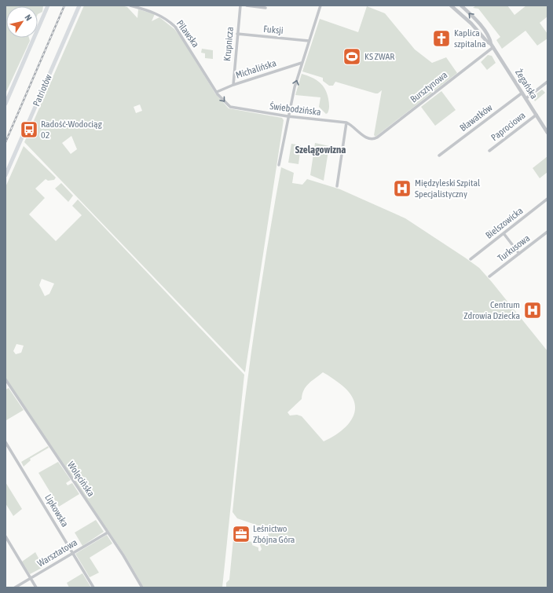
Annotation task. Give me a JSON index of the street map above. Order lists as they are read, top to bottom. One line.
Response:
{"streets":{"main road":["Patriotów"],"street":["Fuksji","Pilawska","Krupnicza","Michalińska","Żegańska","Bursztynowa","Świebodzińska","Bławatków","Paprociowa","Bielszowicka","Turkusowa","Wolęcińska","Lipkowska","Warsztatowa"]},"crossings":[["Fuksji","Krupnicza"],["Pilawska","Michalińska"],["Pilawska","Świebodzińska"],["Krupnicza","Michalińska"],["Michalińska","Świebodzińska"],["Żegańska","Bursztynowa"],["Żegańska","Bławatków"],["Żegańska","Paprociowa"],["Bursztynowa","Świebodzińska"],["Wolęcińska","Warsztatowa"],["Lipkowska","Warsztatowa"]],"one_way":["Świebodzińska"],"districts":["Szelągowizna"],"places":{"church":["Kaplica szpitalna"],"sports":["KS ZWAR"],"bus stop":["Radość-Wodociąg 02"],"hospital":["Międzyleski Szpital Specjalistyczny","Centrum Zdrowia Dziecka"],"office":["Leśnictwo Zbójna Góra"]},"north":"top right"}
